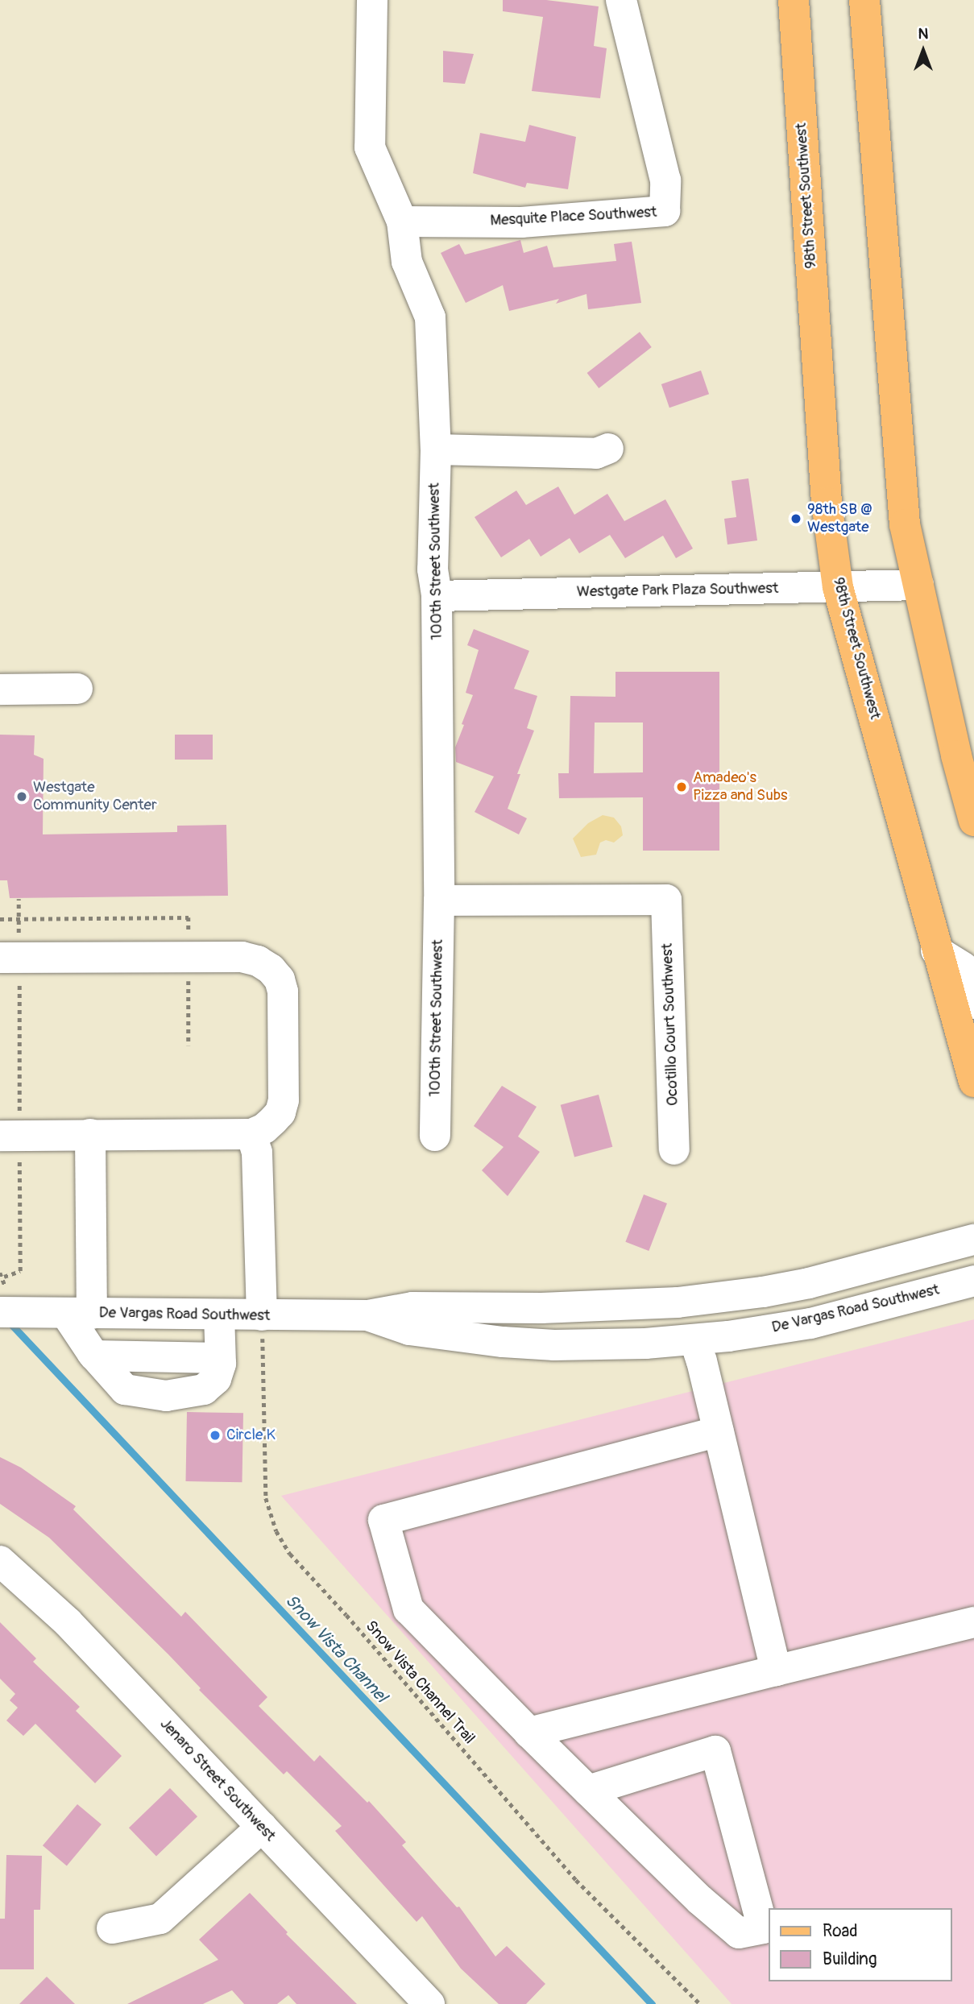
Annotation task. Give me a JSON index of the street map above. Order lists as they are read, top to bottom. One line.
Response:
{"streets":{"main road":["98th Street Southwest"],"street":["Mesquite Place Southwest","100th Street Southwest","Westgate Park Plaza Southwest","Ocotillo Court Southwest","De Vargas Road Southwest","Jenaro Street Southwest"],"path":["Snow Vista Channel Trail"]},"crossings":[["98th Street Southwest","Westgate Park Plaza Southwest"],["Mesquite Place Southwest","100th Street Southwest"],["100th Street Southwest","Westgate Park Plaza Southwest"],["100th Street Southwest","Ocotillo Court Southwest"],["De Vargas Road Southwest","Snow Vista Channel Trail"]],"water":["Snow Vista Channel"],"places":["98th SB @ Westgate","Amadeo's Pizza and Subs","Westgate Community Center","Circle K"],"legend":["Road","Building"],"north":"top"}
